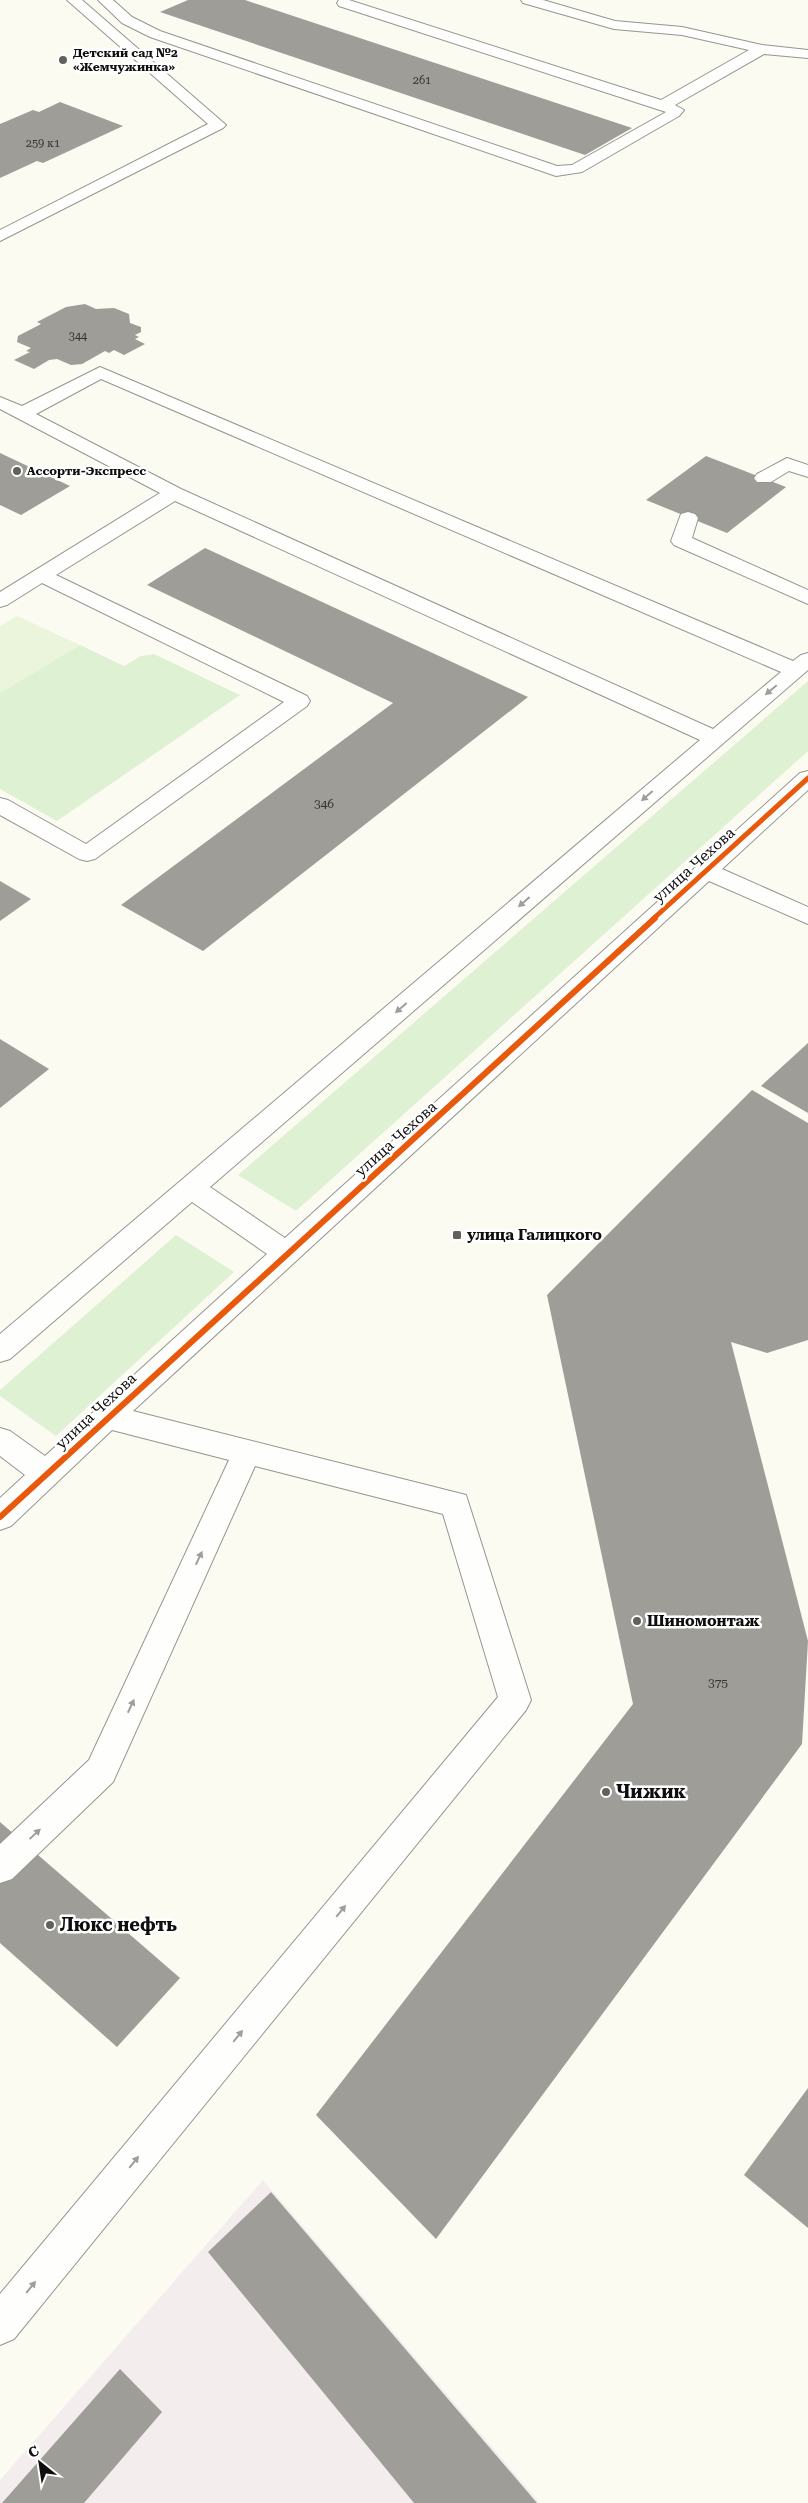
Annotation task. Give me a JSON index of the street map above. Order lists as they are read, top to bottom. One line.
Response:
{"streets":{"street":["улица Чехова"]},"places":{"other":["Детский сад №2 «Жемчужинка»","Ассорти-Экспресс","Шиномонтаж","Чижик","Люкс нефть"],"transit":["улица Галицкого"]},"house_numbers":["261","259 к1","344","346","375"],"north":"top left"}
